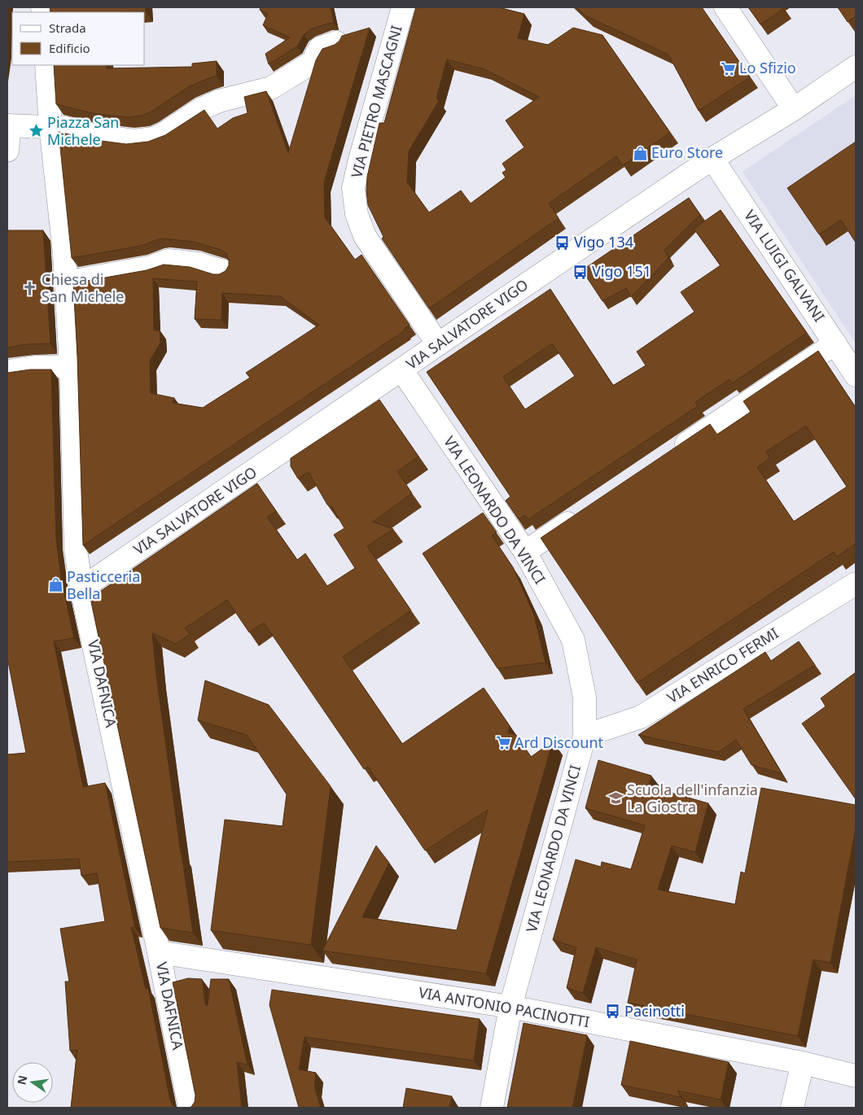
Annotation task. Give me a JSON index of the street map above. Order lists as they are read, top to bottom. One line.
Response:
{"streets":{"street":["VIA PIETRO MASCAGNI","VIA LUIGI GALVANI","VIA SALVATORE VIGO","VIA LEONARDO DA VINCI","VIA ENRICO FERMI","VIA DAFNICA","VIA ANTONIO PACINOTTI"]},"crossings":[["VIA PIETRO MASCAGNI","VIA SALVATORE VIGO"],["VIA LUIGI GALVANI","VIA SALVATORE VIGO"],["VIA SALVATORE VIGO","VIA LEONARDO DA VINCI"],["VIA SALVATORE VIGO","VIA DAFNICA"],["VIA LEONARDO DA VINCI","VIA ENRICO FERMI"],["VIA LEONARDO DA VINCI","VIA ANTONIO PACINOTTI"],["VIA DAFNICA","VIA ANTONIO PACINOTTI"]],"places":{"supermarket":["Lo Sfizio","Ard Discount"],"place":["Piazza San Michele"],"shop":["Euro Store","Pasticceria Bella"],"bus stop":["Vigo 134","Vigo 151","Pacinotti"],"church":["Chiesa di San Michele"],"school or university":["Scuola dell'infanzia La Giostra"]},"legend":["Strada","Edificio"],"north":"left"}
